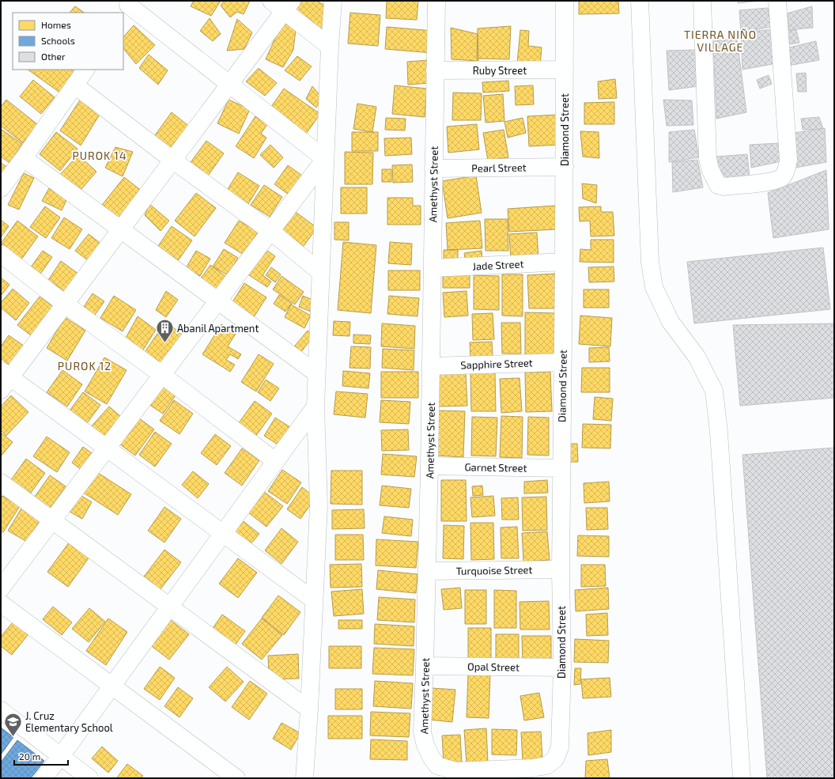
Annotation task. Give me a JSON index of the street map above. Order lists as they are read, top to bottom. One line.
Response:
{"streets":{"street":["Ruby Street","Diamond Street","Pearl Street","Amethyst Street","Jade Street","Sapphire Street","Garnet Street","Turquoise Street","Opal Street"]},"crossings":[["Ruby Street","Diamond Street"],["Ruby Street","Amethyst Street"],["Diamond Street","Pearl Street"],["Diamond Street","Amethyst Street"],["Diamond Street","Jade Street"],["Diamond Street","Sapphire Street"],["Diamond Street","Garnet Street"],["Diamond Street","Turquoise Street"],["Diamond Street","Opal Street"],["Pearl Street","Amethyst Street"],["Amethyst Street","Jade Street"],["Amethyst Street","Sapphire Street"],["Amethyst Street","Garnet Street"],["Amethyst Street","Turquoise Street"],["Amethyst Street","Opal Street"]],"districts":["TIERRA NIÑO VILLAGE","PUROK 14","PUROK 12"],"places":{"building":["Abanil Apartment"],"school or university":["J. Cruz Elementary School"]},"legend":["Homes","Schools","Other"],"scale_bar":"20 m"}
